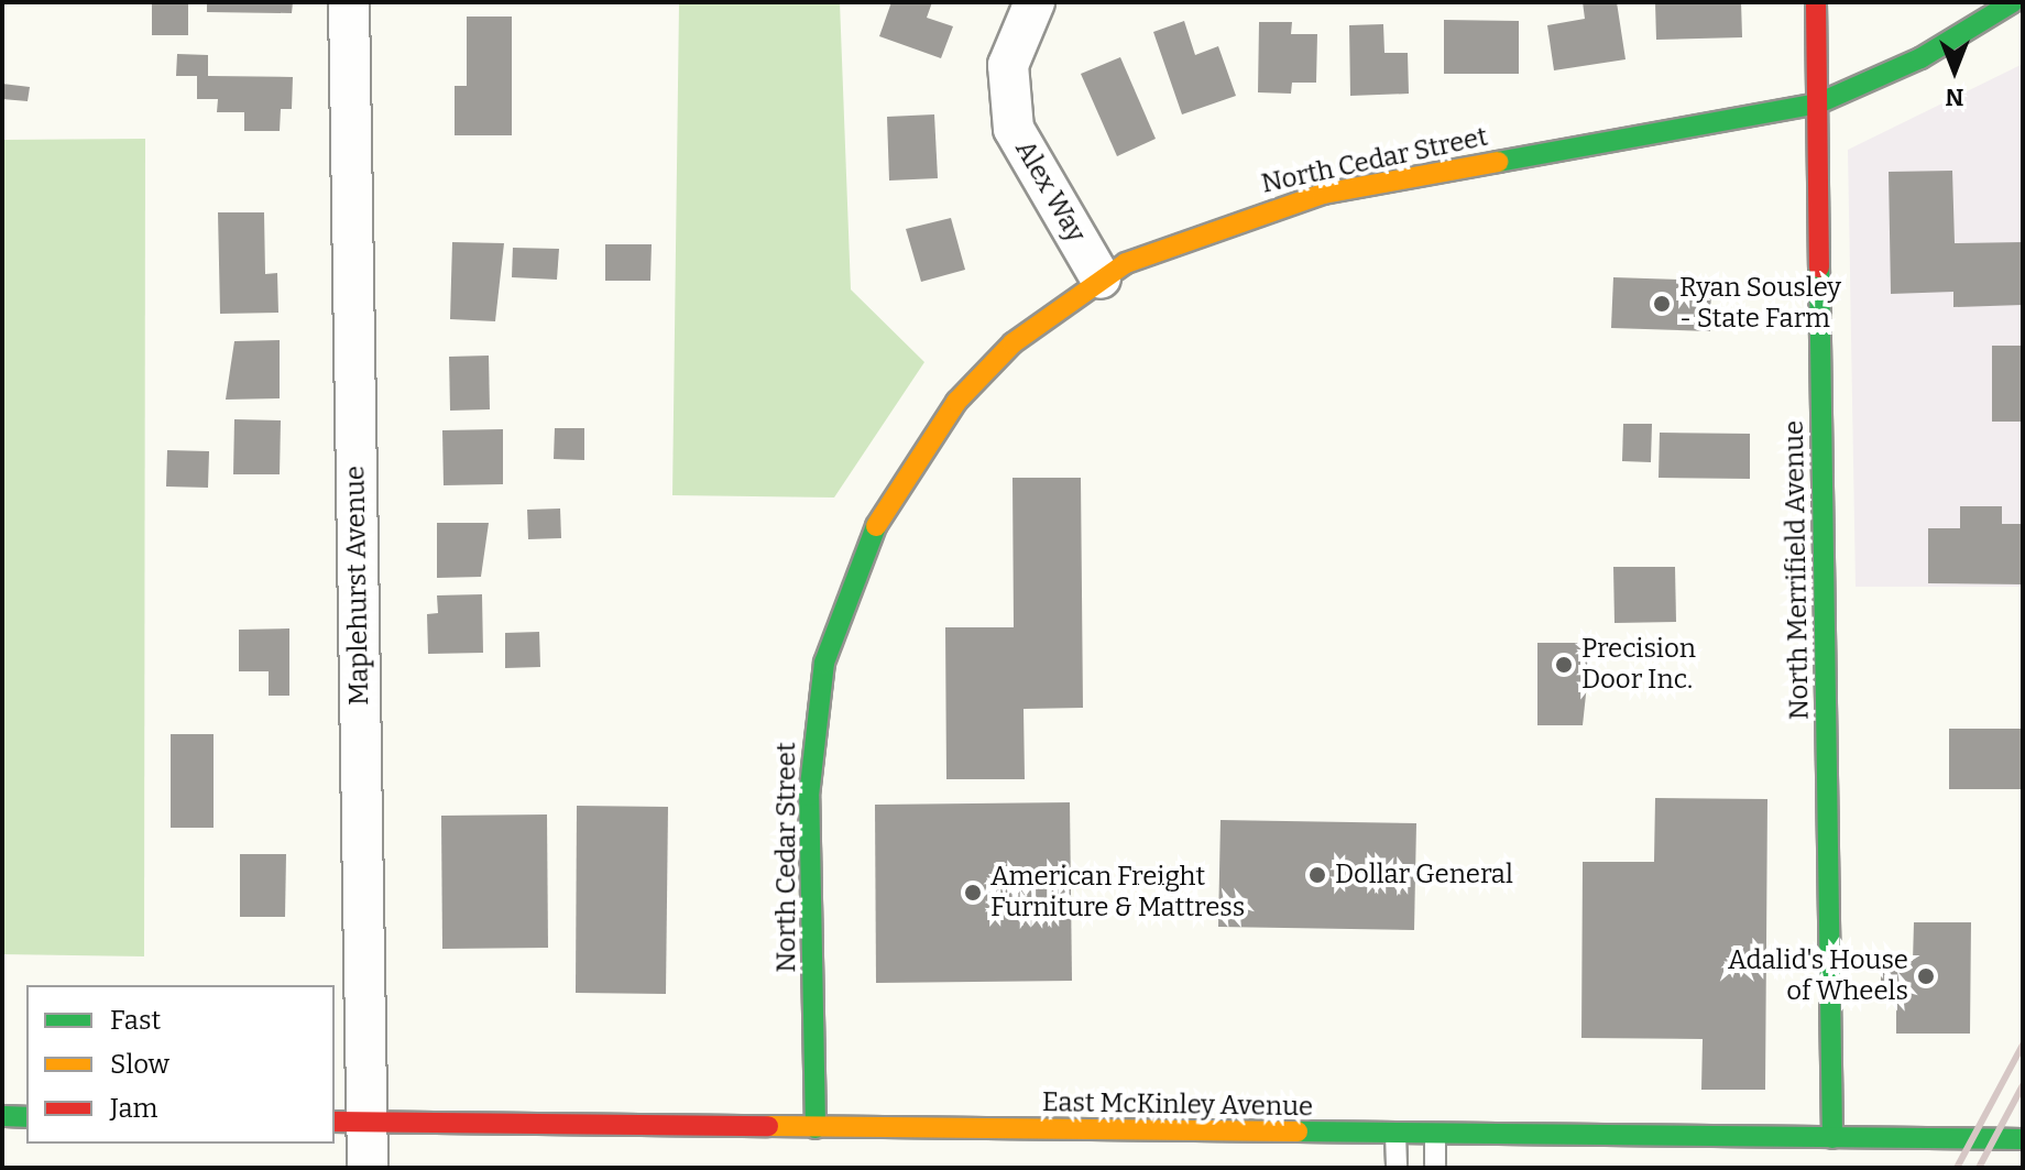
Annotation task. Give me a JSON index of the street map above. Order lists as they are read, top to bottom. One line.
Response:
{"streets":{"street":["North Cedar Street","Alex Way","North Merrifield Avenue","Maplehurst Avenue","East McKinley Avenue"]},"crossings":[["North Cedar Street","Alex Way"],["North Cedar Street","North Merrifield Avenue"],["North Cedar Street","East McKinley Avenue"],["North Merrifield Avenue","East McKinley Avenue"],["Maplehurst Avenue","East McKinley Avenue"]],"places":["Ryan Sousley - State Farm","Precision Door Inc.","Dollar General","American Freight Furniture & Mattress","Adalid's House of Wheels"],"legend":["Fast","Slow","Jam"],"north":"bottom"}
